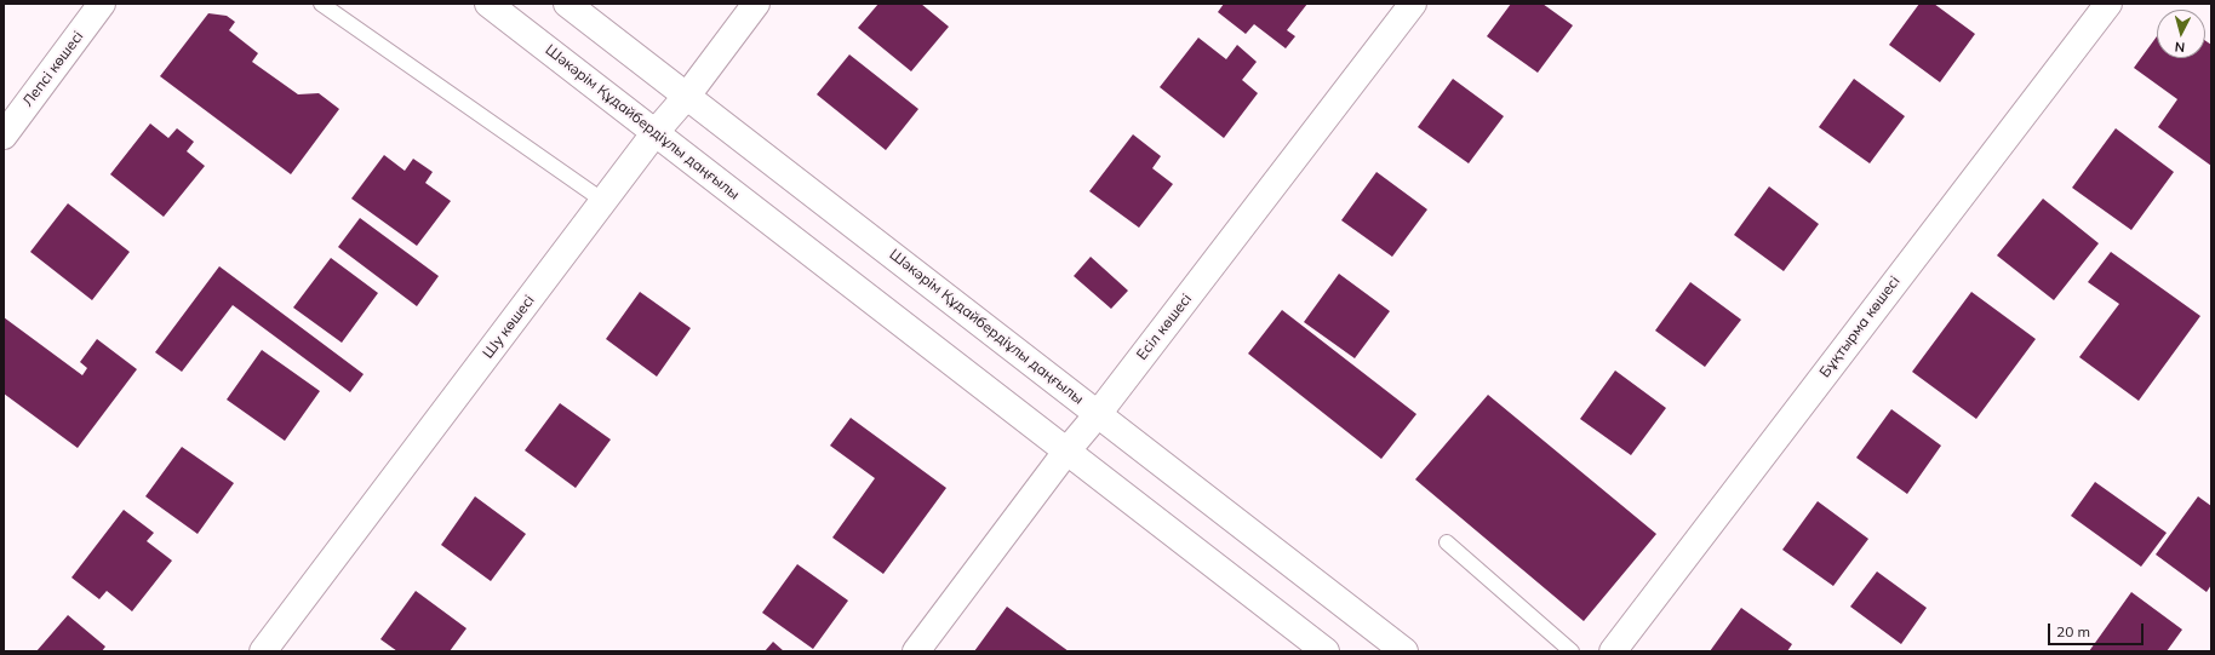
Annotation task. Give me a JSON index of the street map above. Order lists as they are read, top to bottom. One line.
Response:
{"streets":{"street":["Лепсі көшесі","Шәкәрім Құдайбердіұлы даңғылы","Шу көшесі","Есіл көшесі","Бұқтырма көшесі"]},"crossings":[["Шәкәрім Құдайбердіұлы даңғылы","Шу көшесі"],["Шәкәрім Құдайбердіұлы даңғылы","Есіл көшесі"]],"scale_bar":"20 m","north":"bottom"}
